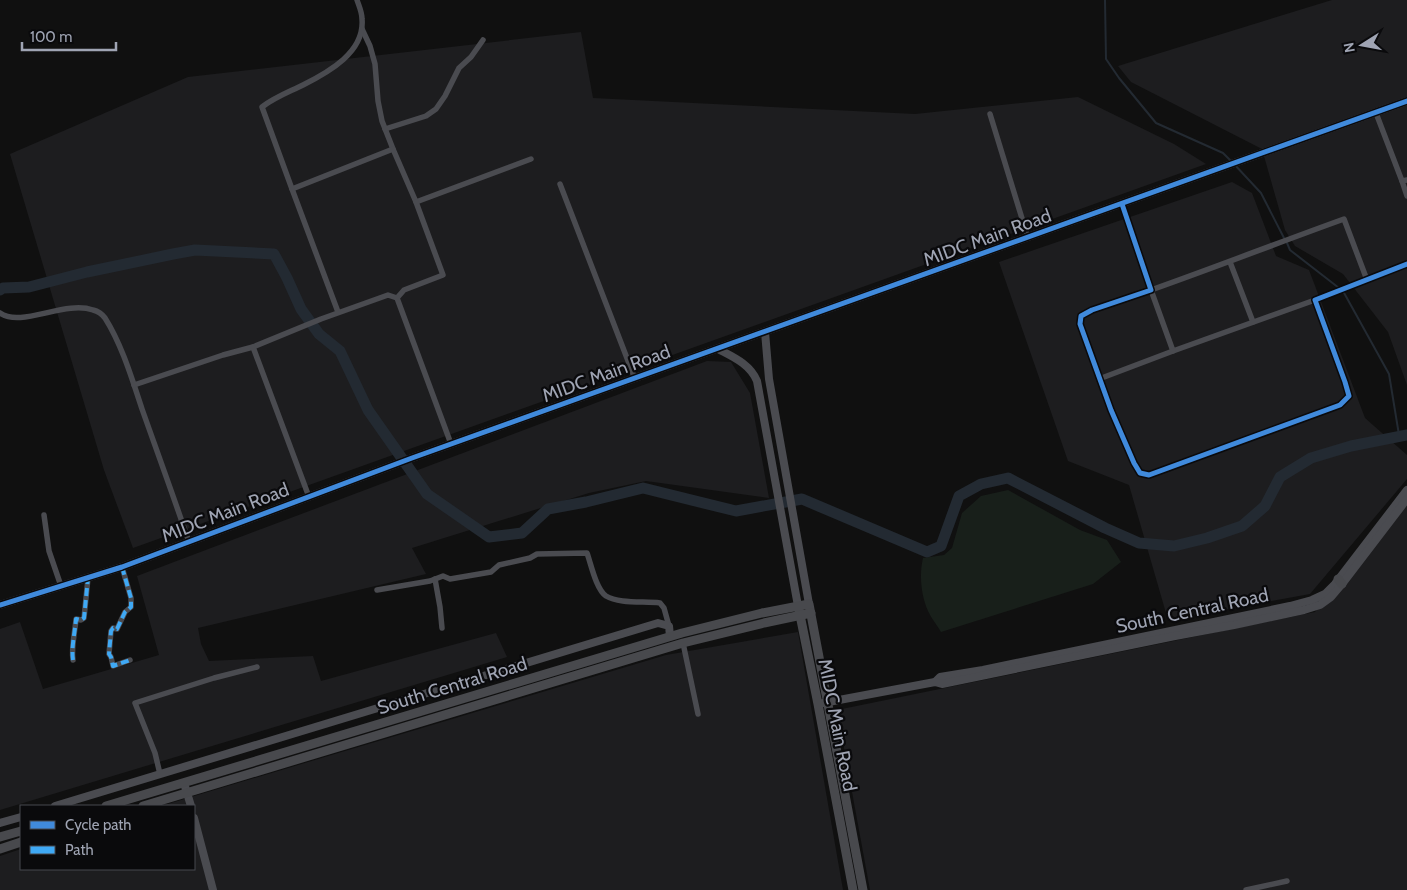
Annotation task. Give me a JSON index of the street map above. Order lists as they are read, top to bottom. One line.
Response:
{"streets":{"main road":["MIDC Main Road","South Central Road"]},"crossings":[["MIDC Main Road","South Central Road"]],"legend":["Cycle path","Path"],"scale_bar":"100 m","north":"left"}
